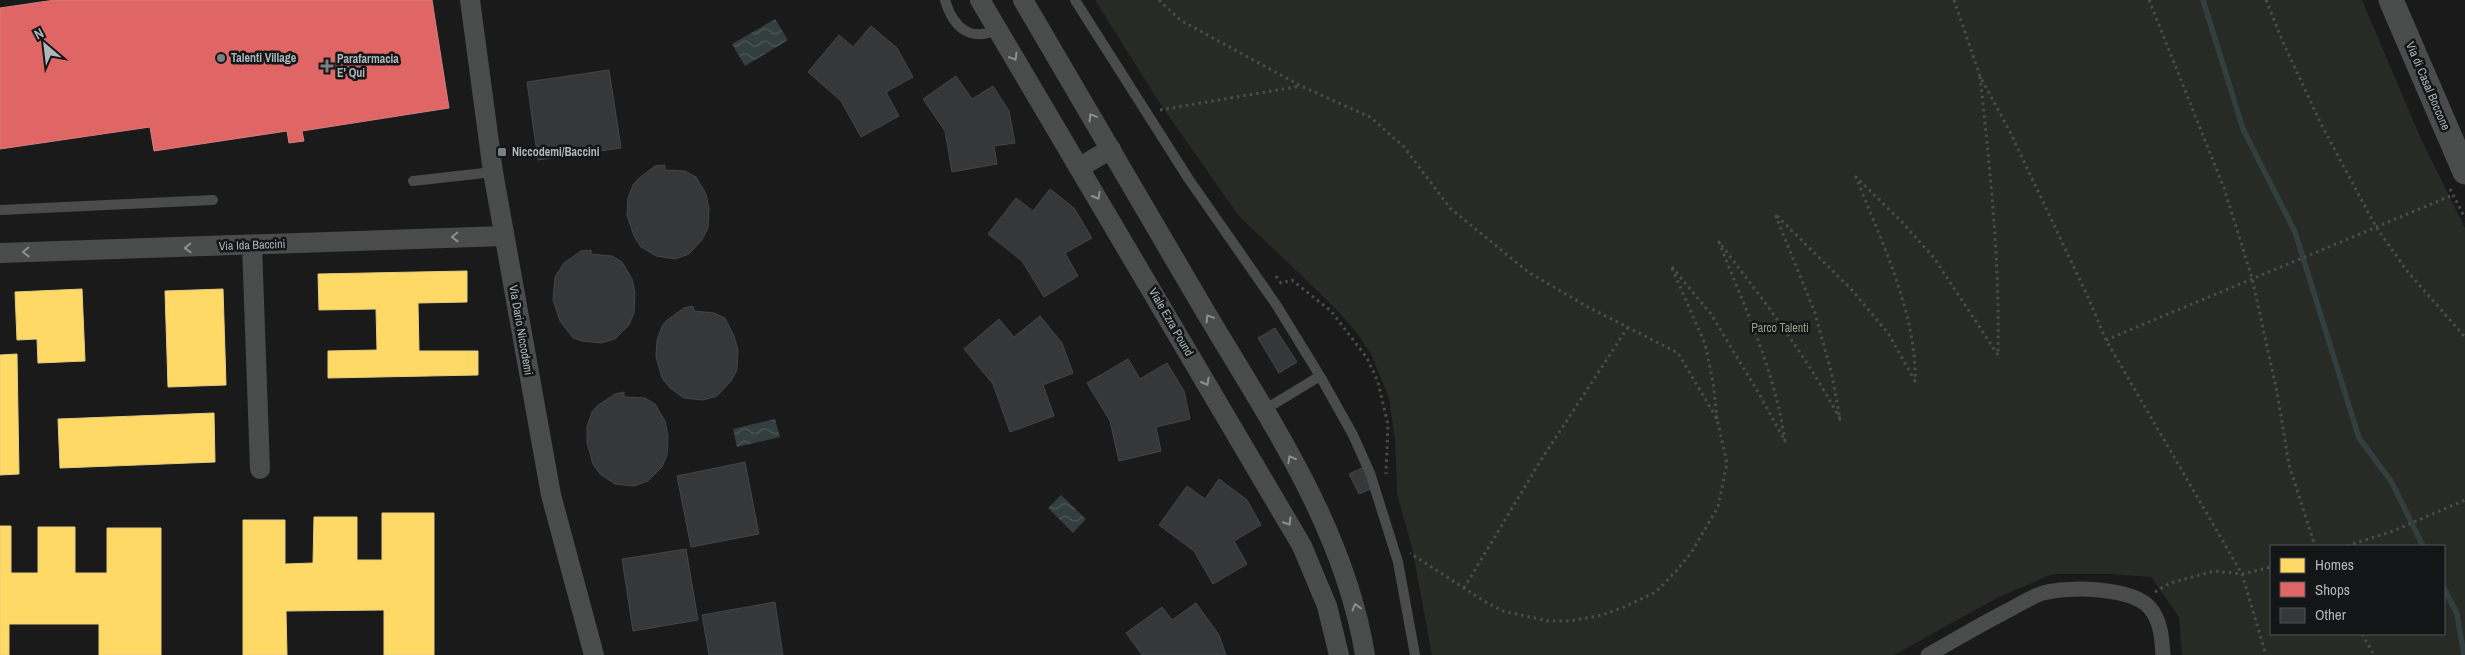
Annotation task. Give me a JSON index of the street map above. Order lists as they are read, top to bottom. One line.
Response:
{"streets":{"street":["Via di Casal Boccone","Via Ida Baccini","Viale Ezra Pound","Via Dario Niccodemi"]},"crossings":[["Via Ida Baccini","Via Dario Niccodemi"]],"one_way":["Via Ida Baccini"],"parks":["Parco Talenti"],"places":{"other":["Talenti Village"],"health":["Parafarmacia E' Qui"],"transit":["Niccodemi/Baccini"]},"legend":["Homes","Shops","Other"],"north":"top left"}
